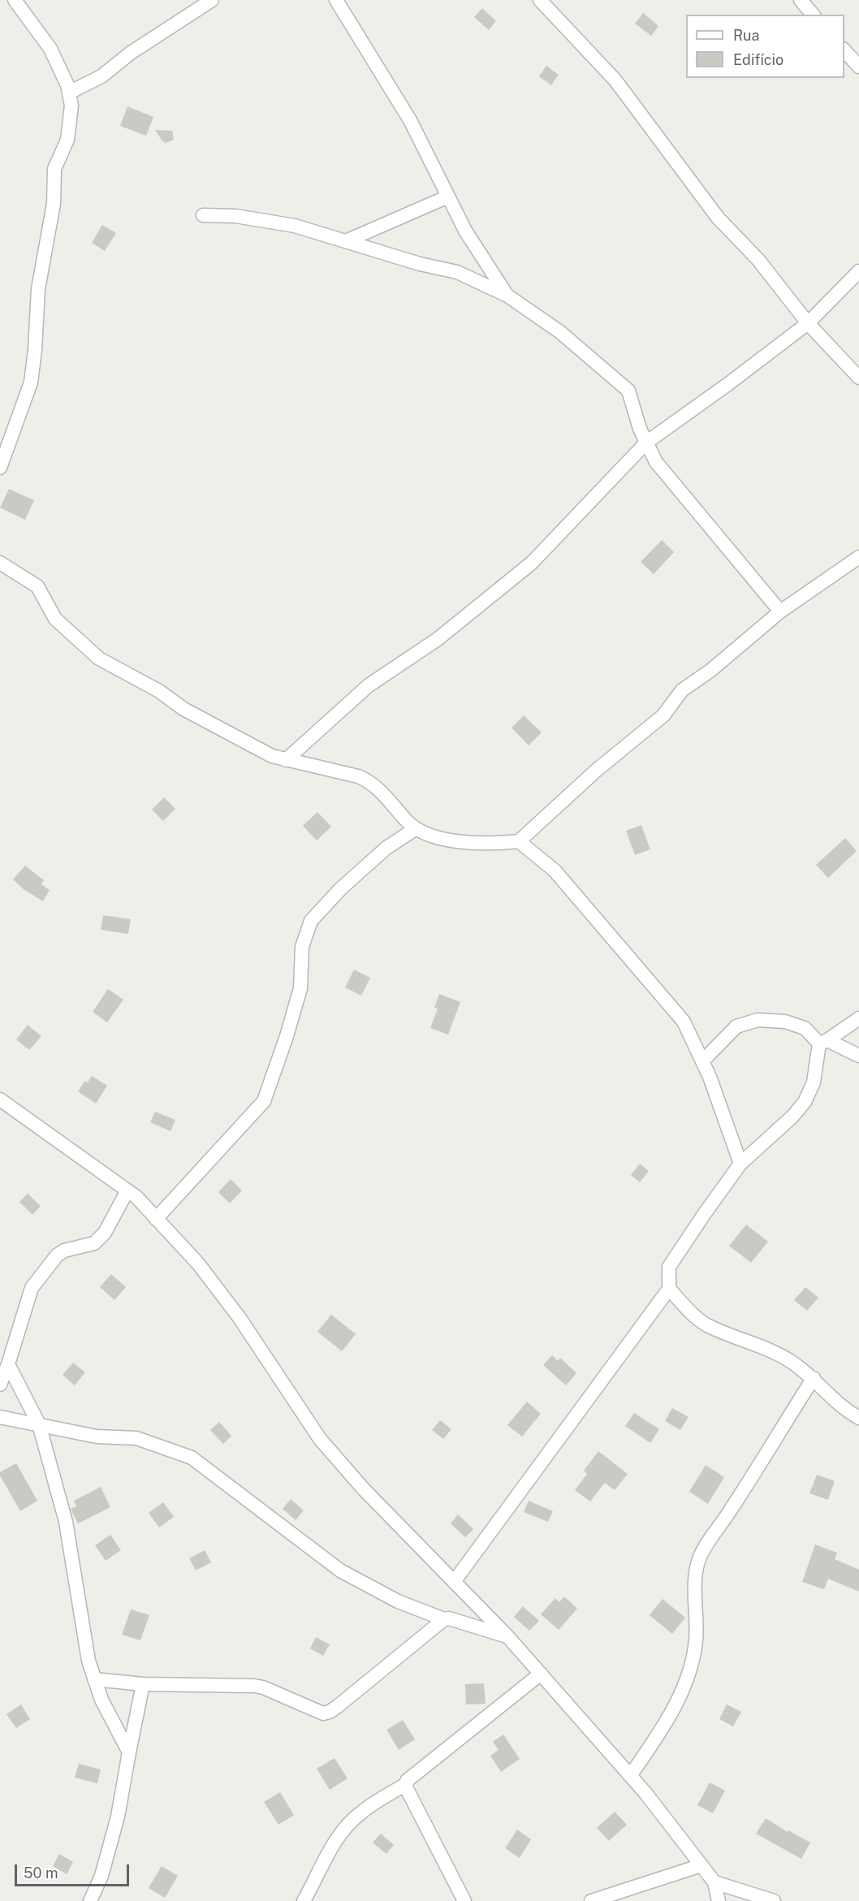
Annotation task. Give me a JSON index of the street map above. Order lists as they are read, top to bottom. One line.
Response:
{"legend":["Rua","Edifício"],"scale_bar":"50 m"}
